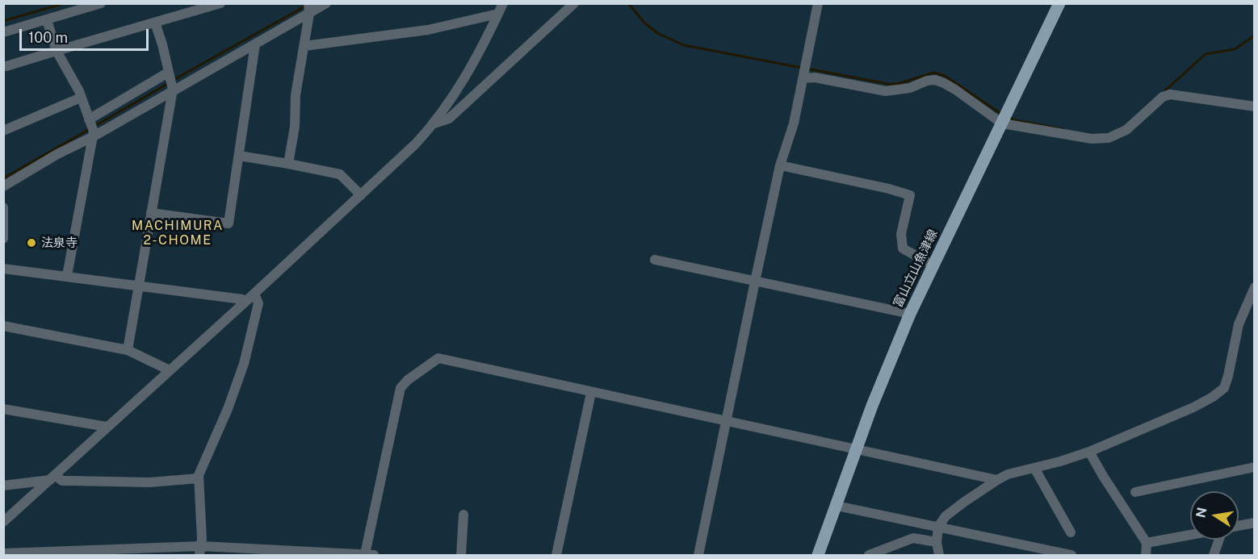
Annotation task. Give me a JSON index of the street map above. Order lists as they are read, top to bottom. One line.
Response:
{"streets":{"main road":["富山立山魚津線"]},"districts":["MACHIMURA 2-CHOME"],"places":["法泉寺"],"scale_bar":"100 m","north":"left"}
